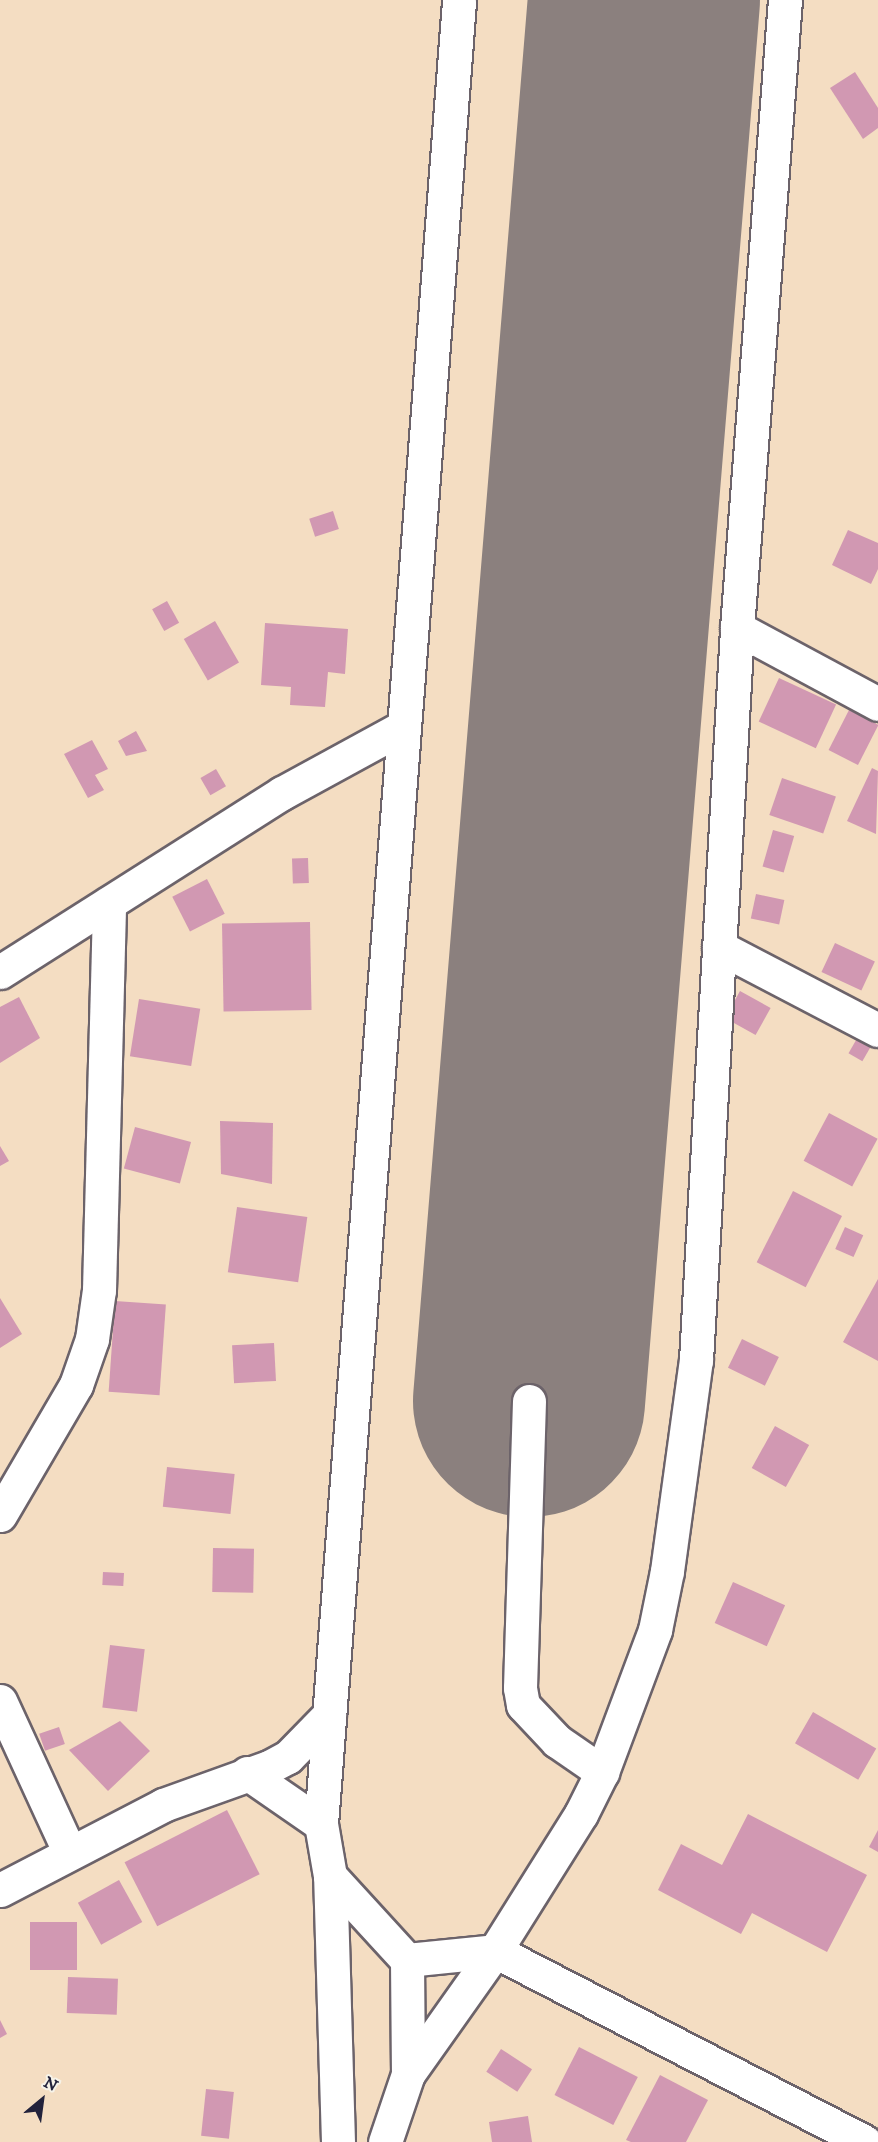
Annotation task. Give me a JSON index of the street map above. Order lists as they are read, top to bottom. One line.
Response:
{"north":"top right"}
